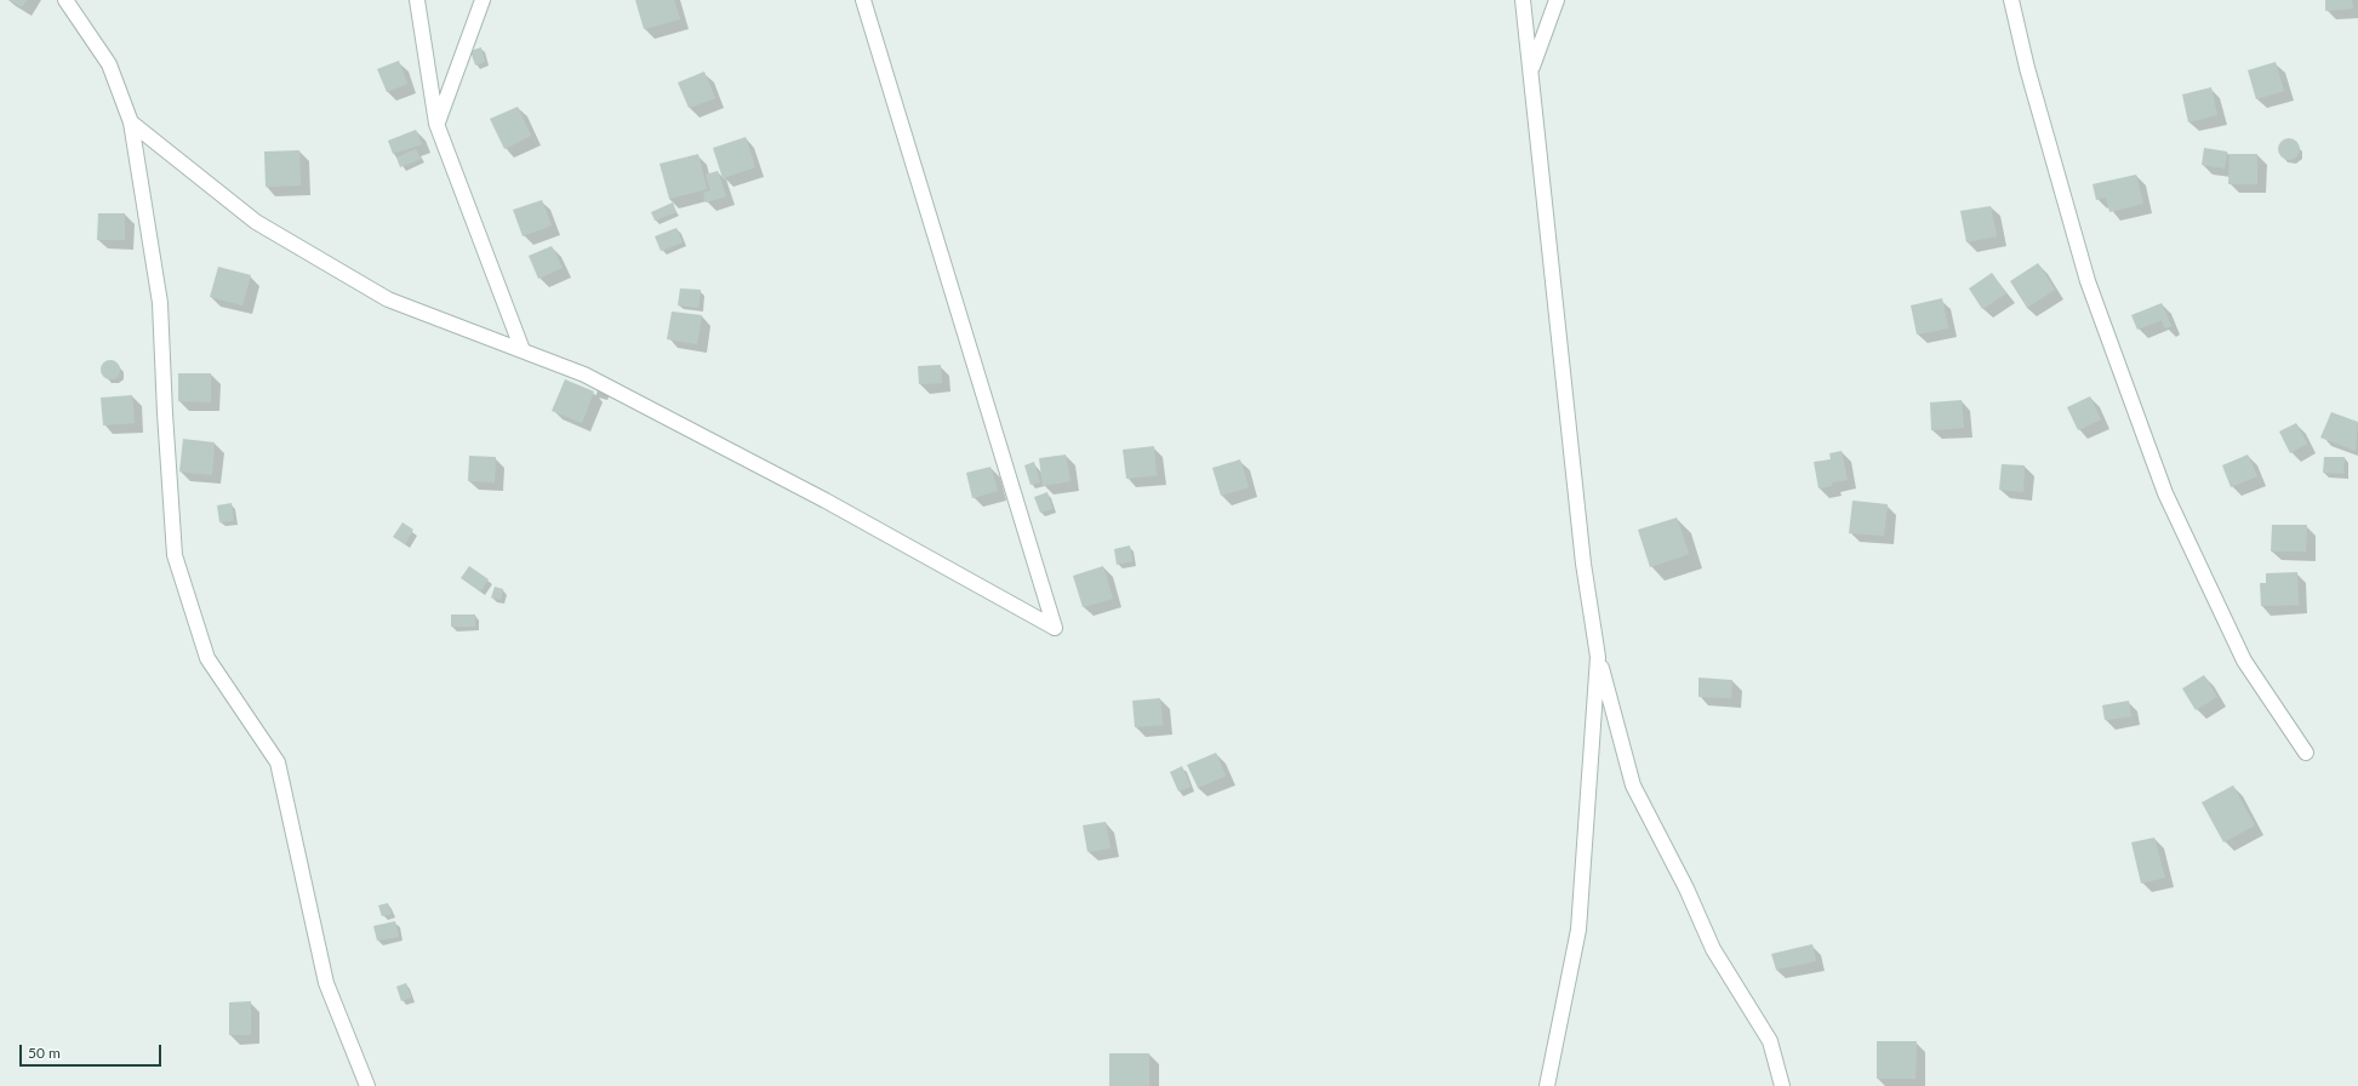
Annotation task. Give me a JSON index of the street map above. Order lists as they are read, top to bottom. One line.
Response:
{"scale_bar":"50 m"}
